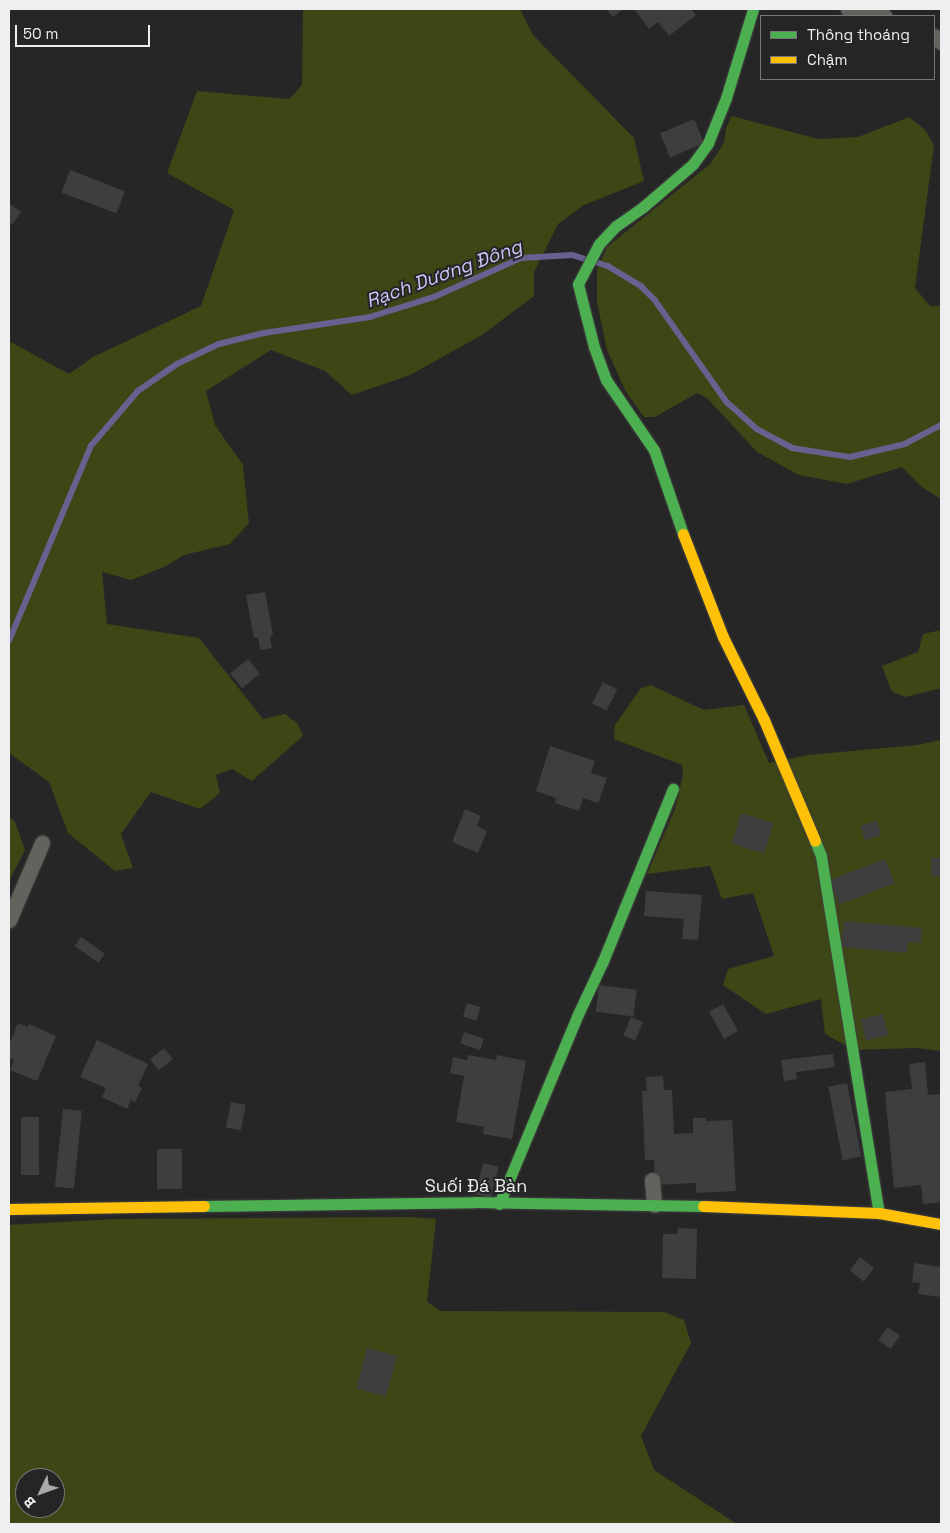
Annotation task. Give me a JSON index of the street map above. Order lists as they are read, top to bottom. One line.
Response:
{"streets":{"street":["Suối Đá Bàn"]},"water":["Rạch Dương Đông"],"legend":["Thông thoáng","Chậm"],"scale_bar":"50 m","north":"bottom left"}
